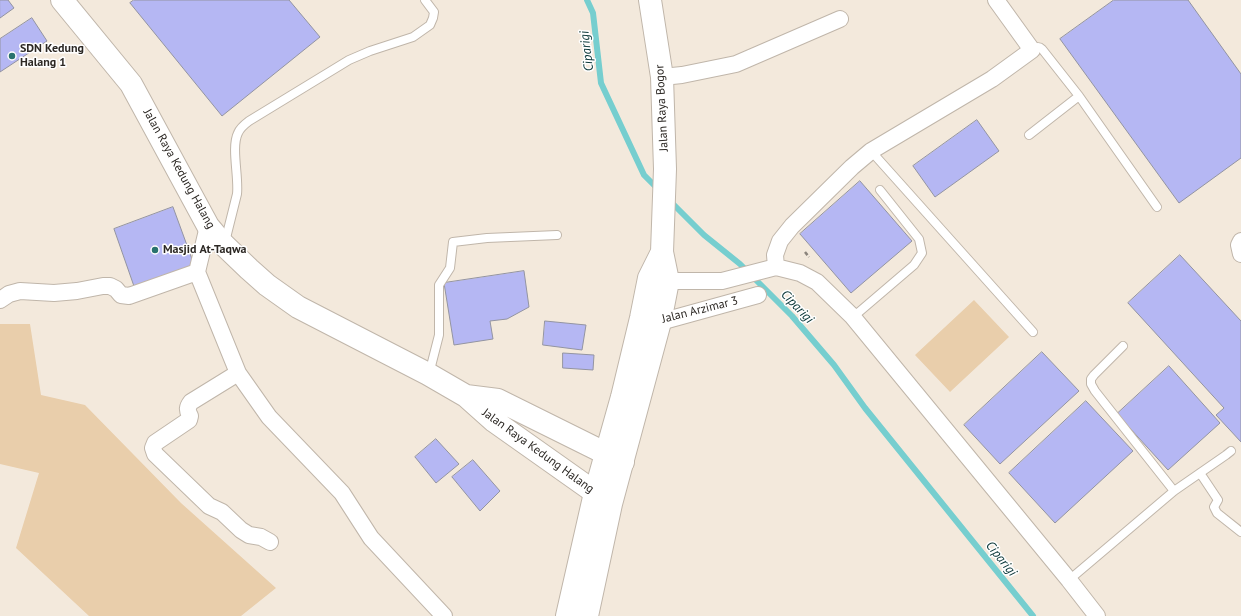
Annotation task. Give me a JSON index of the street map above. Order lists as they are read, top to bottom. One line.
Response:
{"streets":{"main road":["Jalan Raya Bogor","Jalan Raya Kedung Halang"],"street":["Jalan Arzimar 3"]},"water":["Ciparigi"],"places":["SDN Kedung Halang 1","Masjid At-Taqwa"]}
